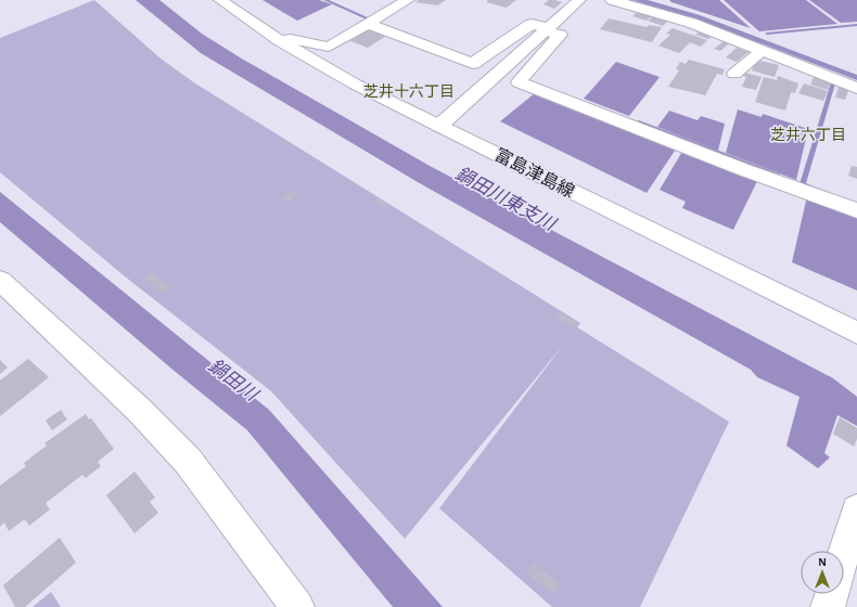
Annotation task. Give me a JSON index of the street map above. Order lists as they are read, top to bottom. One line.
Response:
{"streets":{"street":["富島津島線"]},"districts":["芝井十六丁目","芝井六丁目"],"water":["鍋田川東支川","鍋田川"],"north":"top"}
